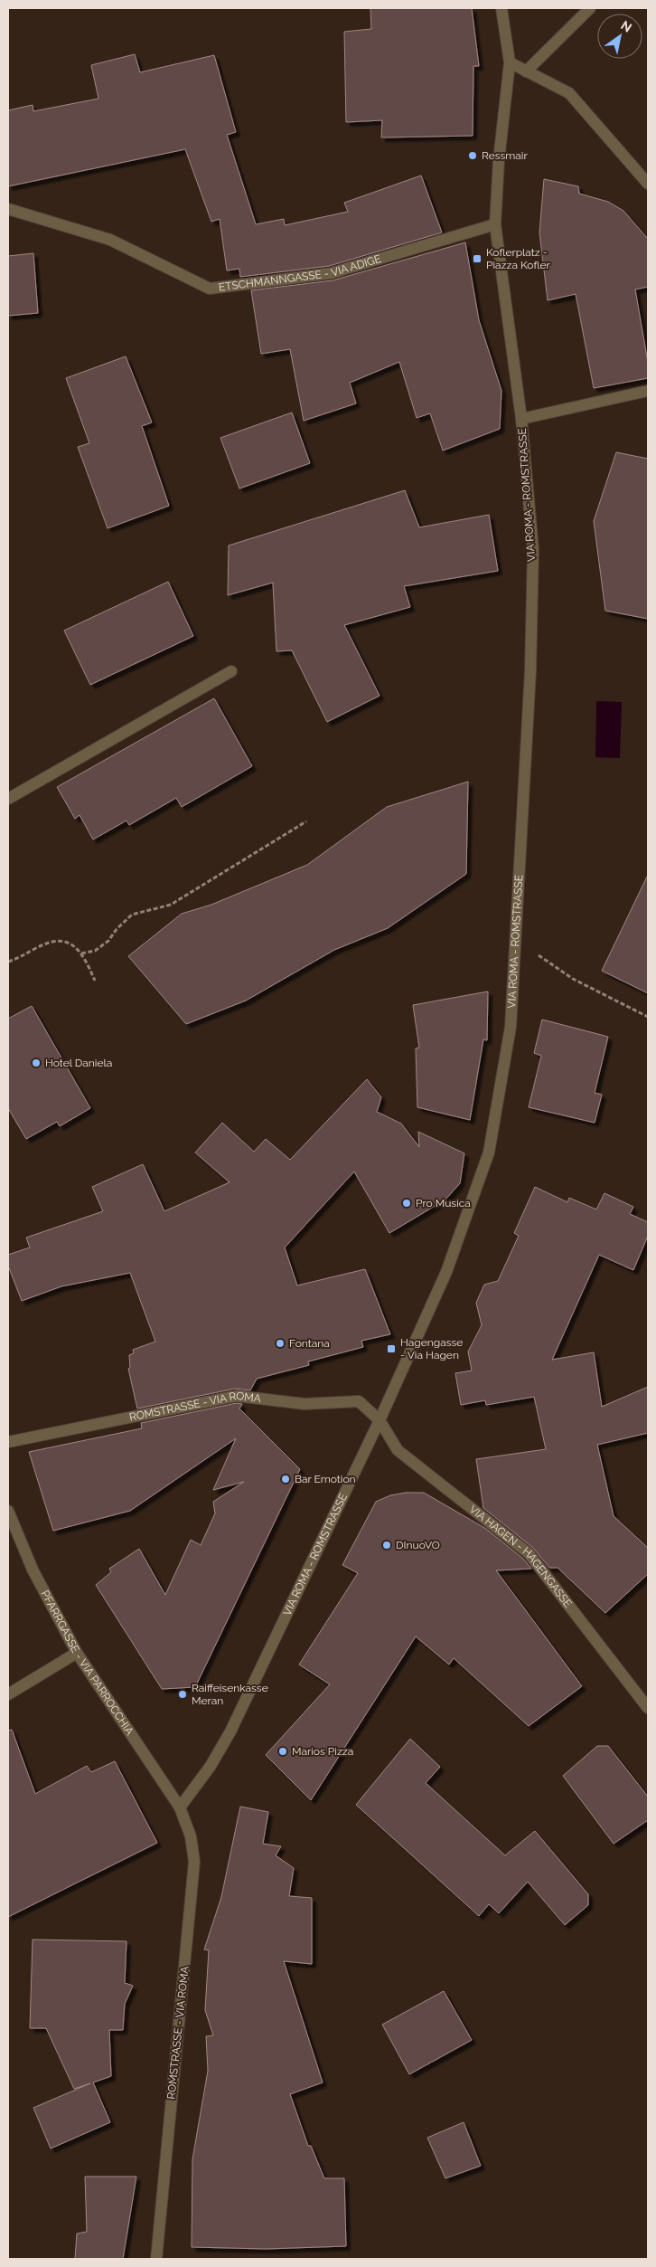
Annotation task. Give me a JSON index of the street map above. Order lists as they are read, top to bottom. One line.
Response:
{"streets":{"street":["ETSCHMANNGASSE - VIA ADIGE","VIA ROMA - ROMSTRASSE","ROMSTRASSE - VIA ROMA","VIA HAGEN - HAGENGASSE","PFARRGASSE - VIA PARROCCHIA"]},"crossings":[["ETSCHMANNGASSE - VIA ADIGE","VIA ROMA - ROMSTRASSE"],["VIA ROMA - ROMSTRASSE","ROMSTRASSE - VIA ROMA"],["VIA ROMA - ROMSTRASSE","VIA HAGEN - HAGENGASSE"],["VIA ROMA - ROMSTRASSE","PFARRGASSE - VIA PARROCCHIA"],["ROMSTRASSE - VIA ROMA","VIA HAGEN - HAGENGASSE"],["ROMSTRASSE - VIA ROMA","PFARRGASSE - VIA PARROCCHIA"]],"places":{"other":["Ressmair","Hotel Daniela","Pro Musica","Fontana","Bar Emotion","DInuoVO","Raiffeisenkasse Meran","Marios Pizza"],"transit":["Koflerplatz - Piazza Kofler","Hagengasse - Via Hagen"]},"north":"top right"}
